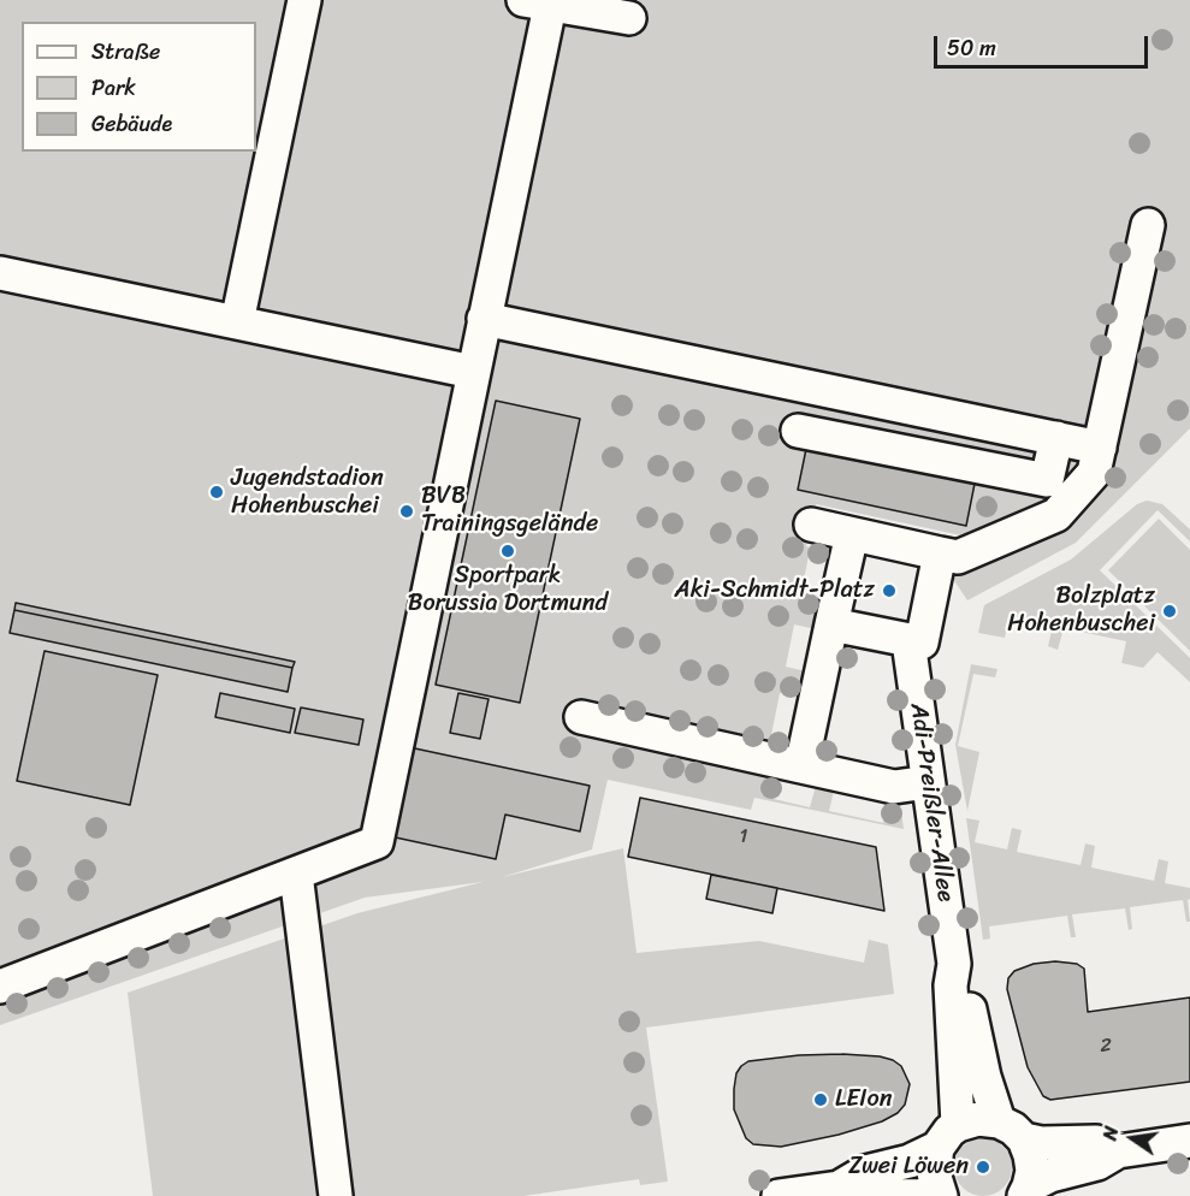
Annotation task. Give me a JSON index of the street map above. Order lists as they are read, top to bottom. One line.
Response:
{"streets":{"street":["Adi-Preißler-Allee"]},"places":["Jugendstadion Hohenbuschei","BVB Trainingsgelände","Sportpark Borussia Dortmund","Aki-Schmidt-Platz","Bolzplatz Hohenbuschei","LEIon","Zwei Löwen"],"house_numbers":["1","2"],"legend":["Straße","Park","Gebäude"],"scale_bar":"50 m","north":"left"}
